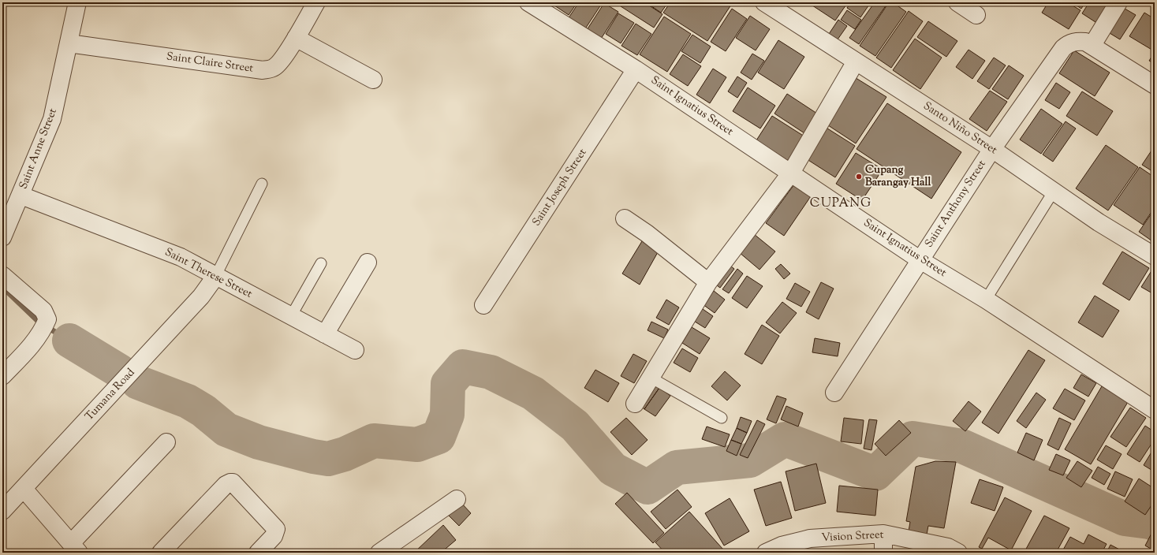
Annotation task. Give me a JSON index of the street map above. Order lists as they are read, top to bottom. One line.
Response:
{"streets":{"street":["Saint Claire Street","Saint Ignatius Street","Santo Niño Street","Saint Anne Street","Saint Joseph Street","Saint Anthony Street","Saint Therese Street","Tumana Road","Vision Street"]},"crossings":[["Saint Claire Street","Saint Anne Street"],["Saint Ignatius Street","Saint Joseph Street"],["Saint Ignatius Street","Saint Anthony Street"],["Santo Niño Street","Saint Anthony Street"],["Saint Anne Street","Saint Therese Street"],["Saint Therese Street","Tumana Road"]],"districts":["CUPANG"],"places":["Cupang Barangay Hall"]}
